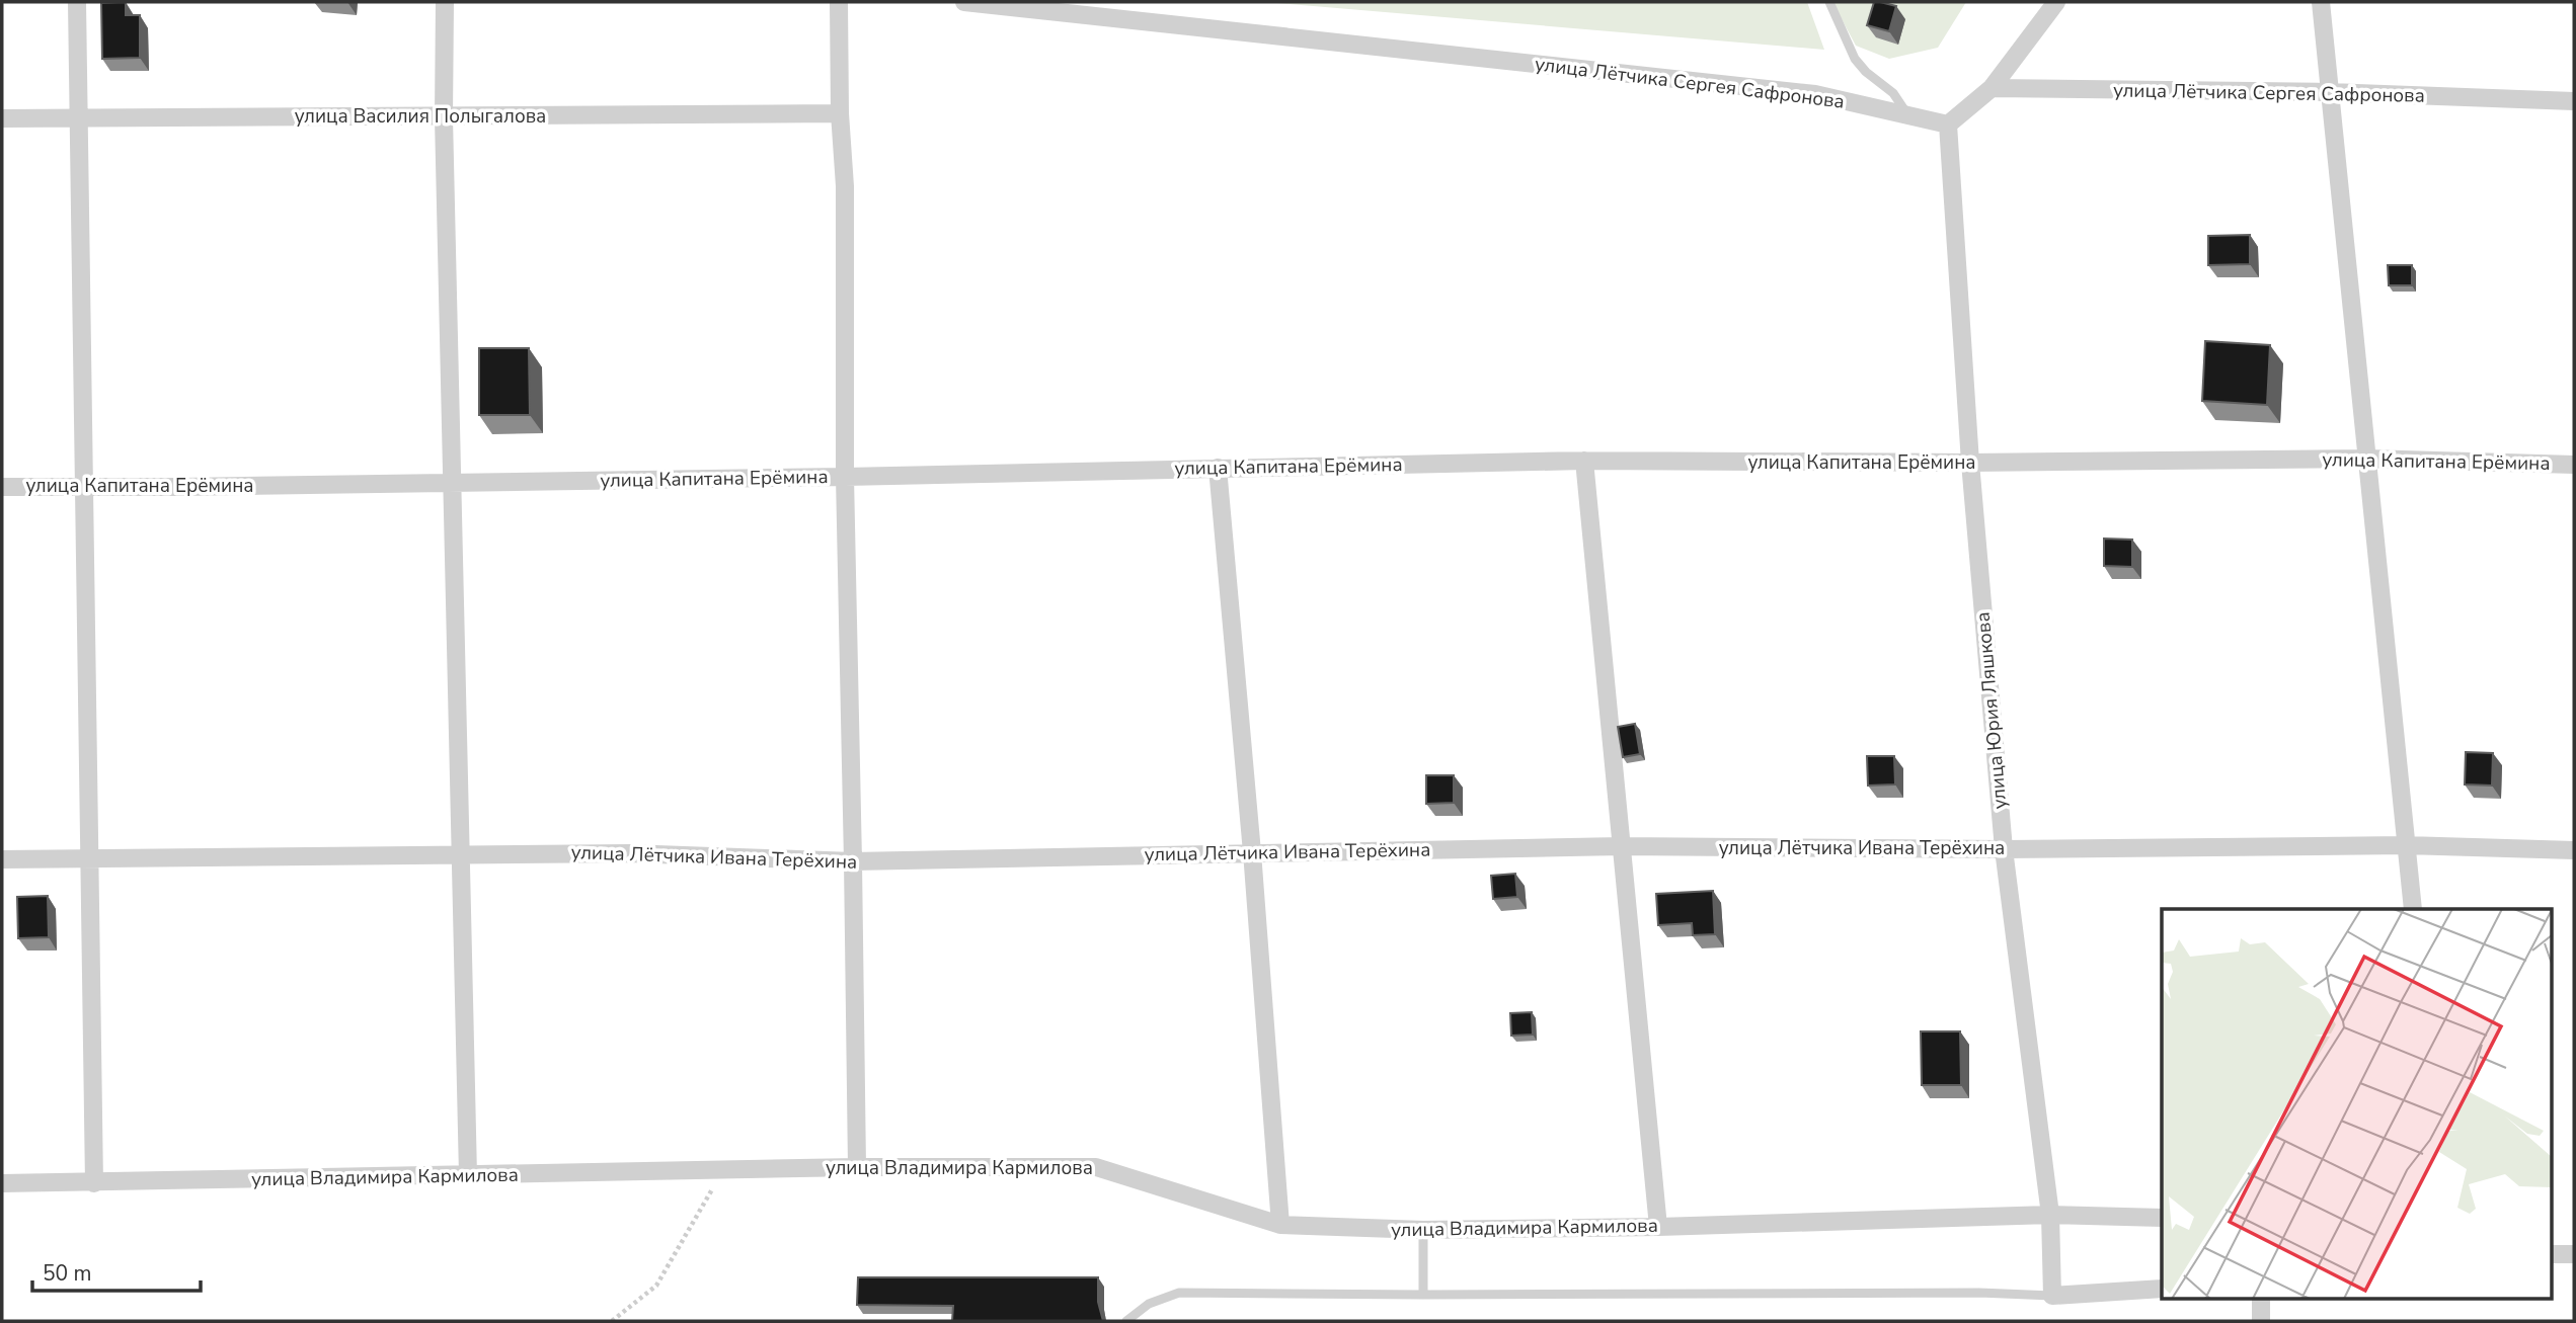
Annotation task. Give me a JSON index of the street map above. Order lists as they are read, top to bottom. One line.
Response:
{"streets":{"street":["улица Лётчика Сергея Сафронова","улица Василия Полыгалова","улица Капитана Ерёмина","улица Юрия Ляшкова","улица Лётчика Ивана Терёхина","улица Владимира Кармилова"]},"crossings":[["улица Лётчика Сергея Сафронова","улица Юрия Ляшкова"],["улица Капитана Ерёмина","улица Юрия Ляшкова"],["улица Юрия Ляшкова","улица Лётчика Ивана Терёхина"],["улица Юрия Ляшкова","улица Владимира Кармилова"]],"scale_bar":"50 m"}
